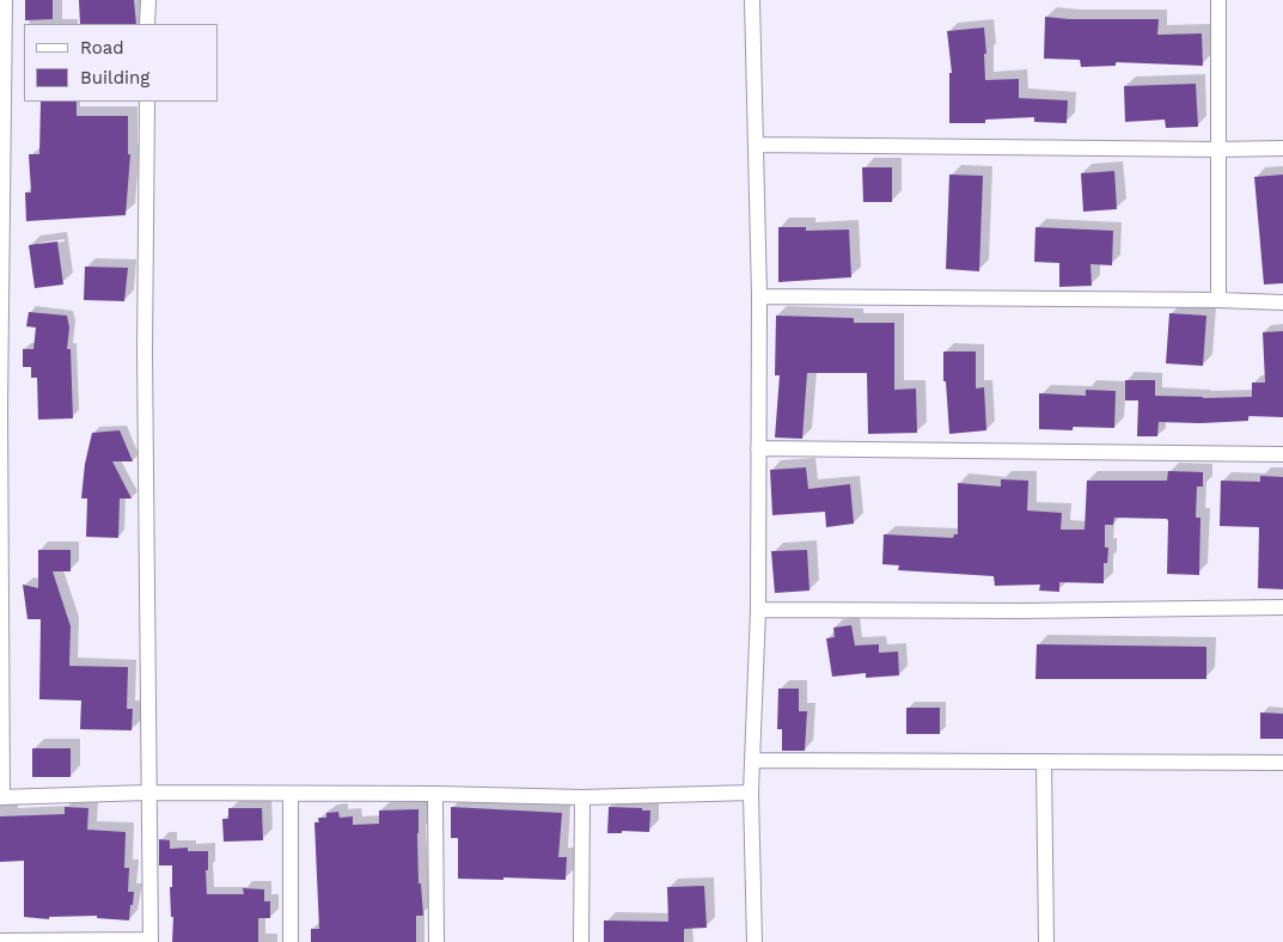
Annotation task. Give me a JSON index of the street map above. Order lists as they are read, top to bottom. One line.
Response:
{"legend":["Road","Building"]}
